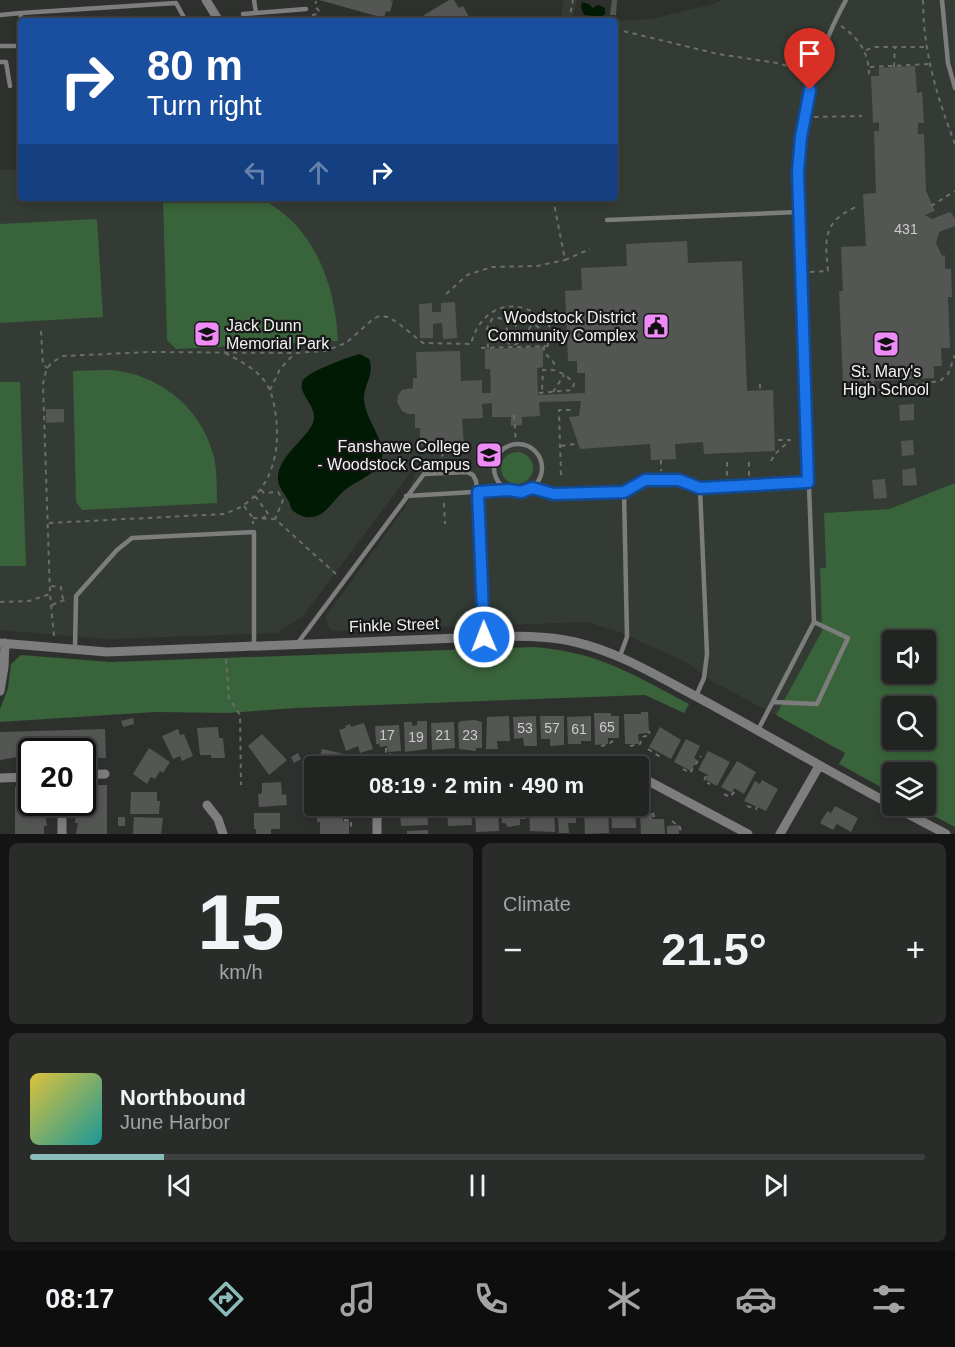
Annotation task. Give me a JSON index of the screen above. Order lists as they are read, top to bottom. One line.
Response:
{"streets":{"street":["Finkle Street"]},"places":{"public building":["Woodstock District Community Complex"],"school or university":["Jack Dunn Memorial Park","St. Mary's High School","Fanshawe College - Woodstock Campus"]},"house_numbers":["431","65","53","57","61","17","21","23","19"],"page":{"turn":["80 m","Turn right"],"limit":"20","trip":"08:19 · 2 min · 490 m","tile":[["15","km/h"],"Climate"],"heat":["−","21.5°","+"],"song":["Northbound","June Harbor"],"tabs":"08:17"}}
